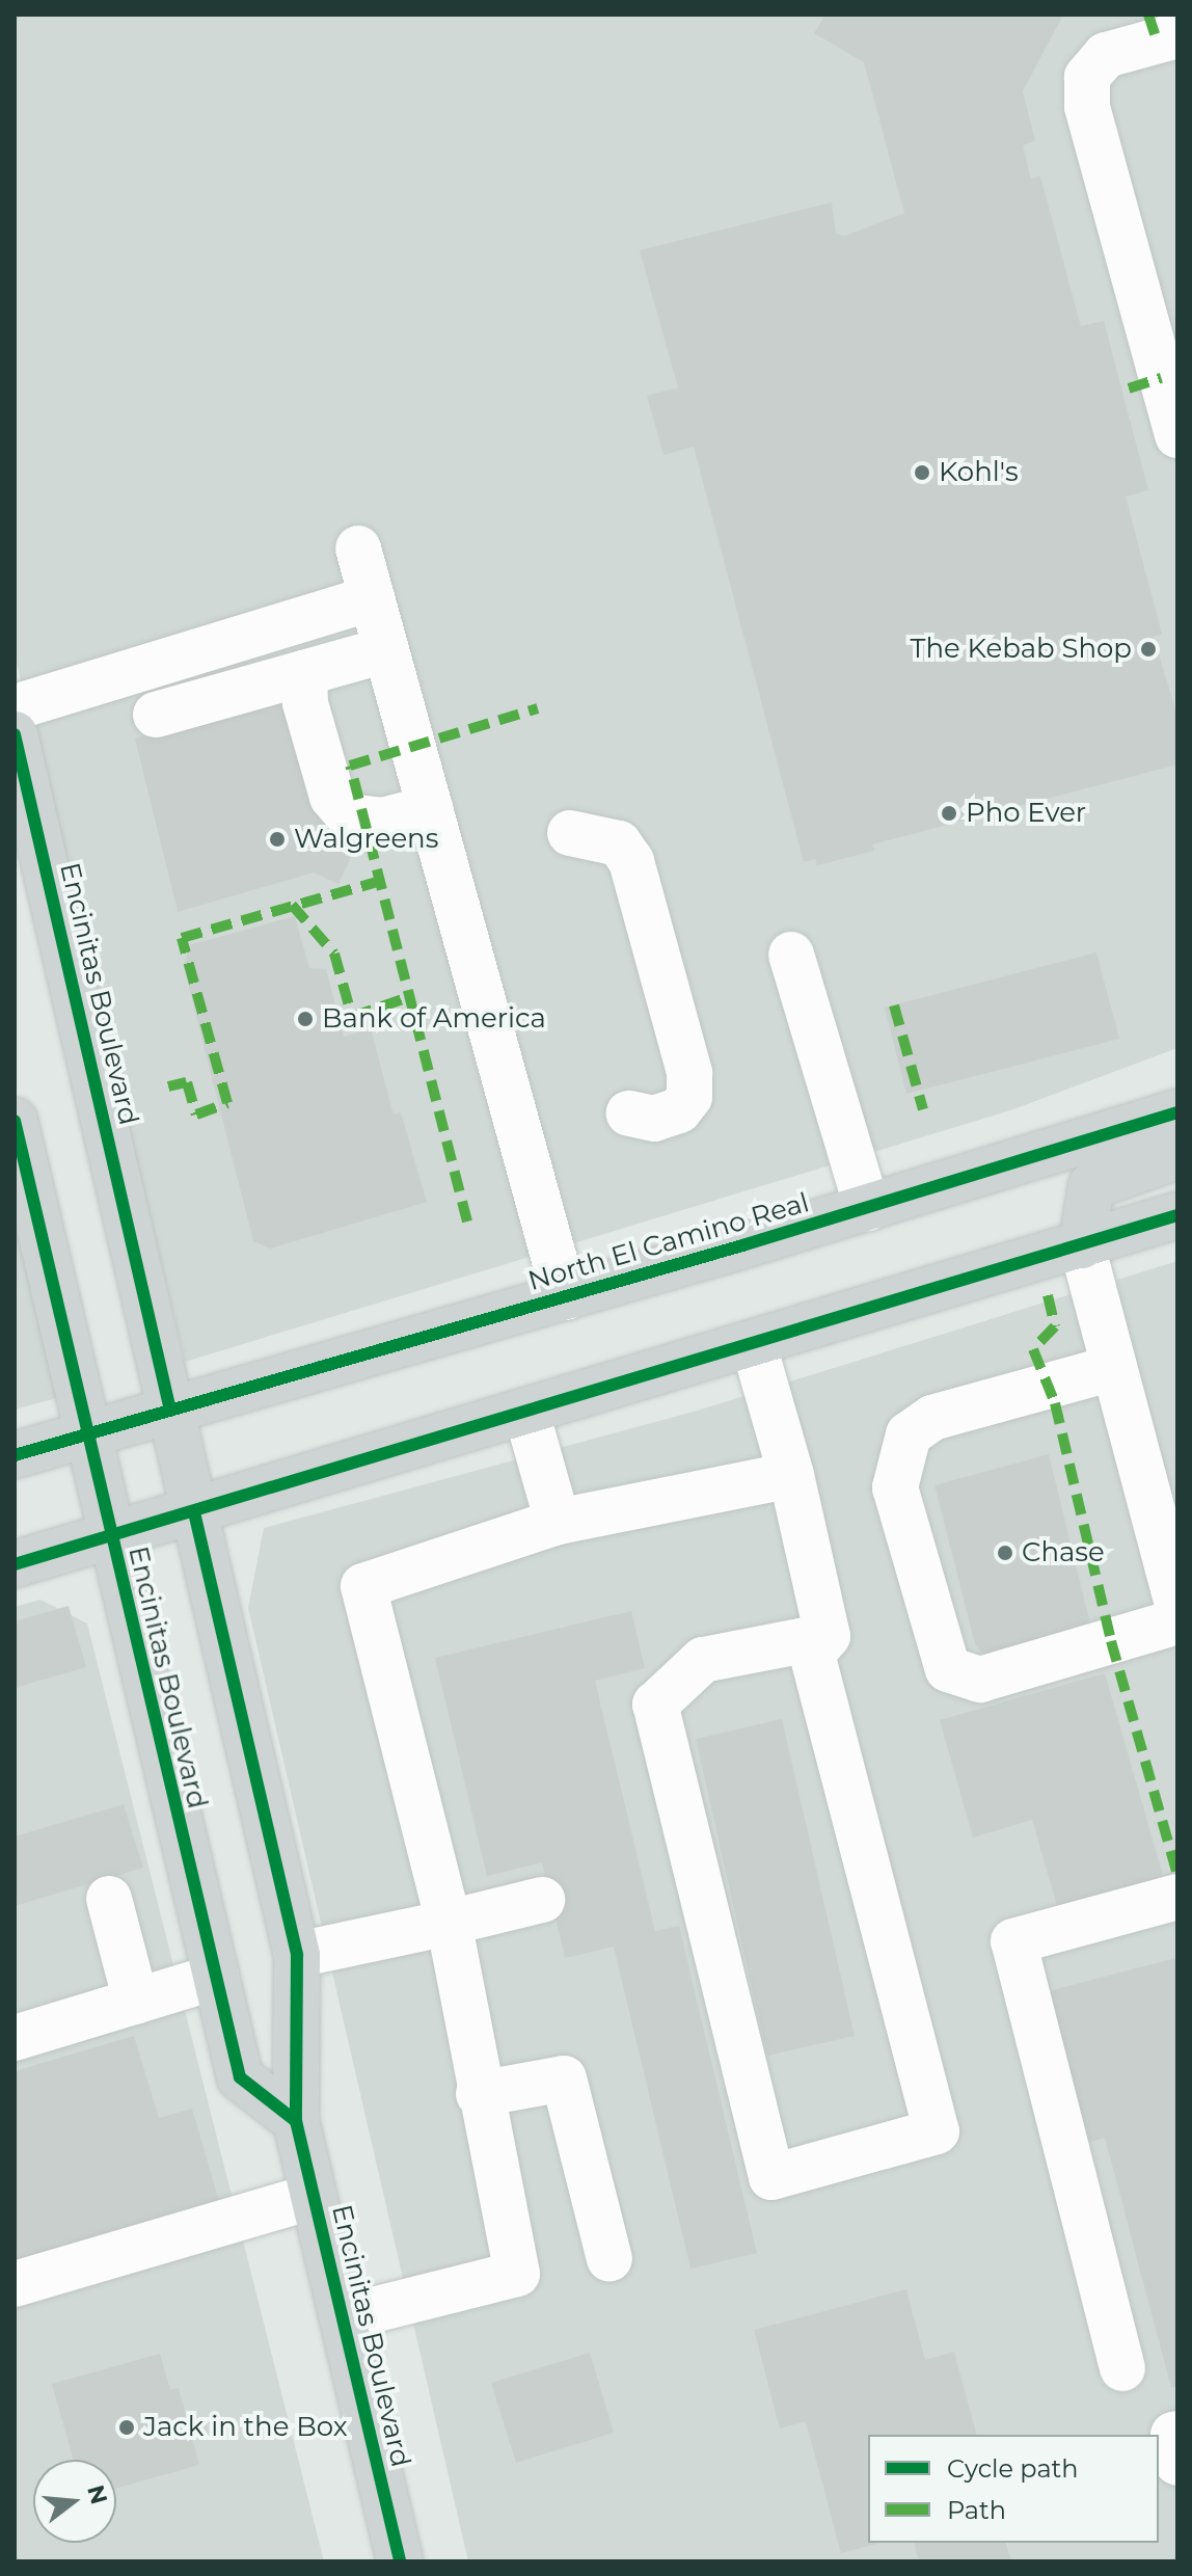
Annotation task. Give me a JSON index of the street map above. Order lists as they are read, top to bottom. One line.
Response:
{"streets":{"main road":["Encinitas Boulevard","North El Camino Real"]},"crossings":[["Encinitas Boulevard","North El Camino Real"]],"places":["Kohl's","The Kebab Shop","Pho Ever","Walgreens","Bank of America","Chase","Jack in the Box"],"legend":["Cycle path","Path"],"north":"right"}
